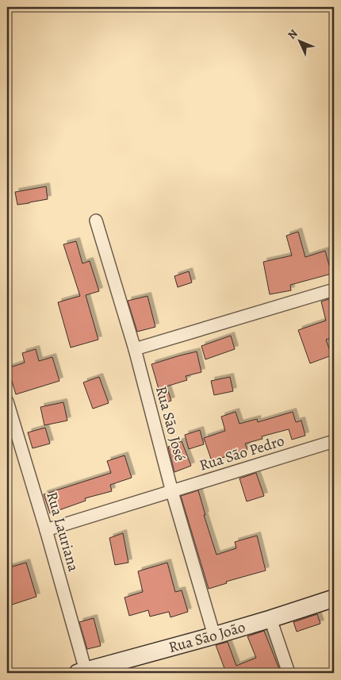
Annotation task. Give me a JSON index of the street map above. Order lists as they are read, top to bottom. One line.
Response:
{"streets":{"street":["Rua São José","Rua São Pedro","Rua Lauriana","Rua São João"]},"crossings":[["Rua São José","Rua São Pedro"],["Rua São José","Rua São João"],["Rua São Pedro","Rua Lauriana"],["Rua Lauriana","Rua São João"]],"north":"top left"}
